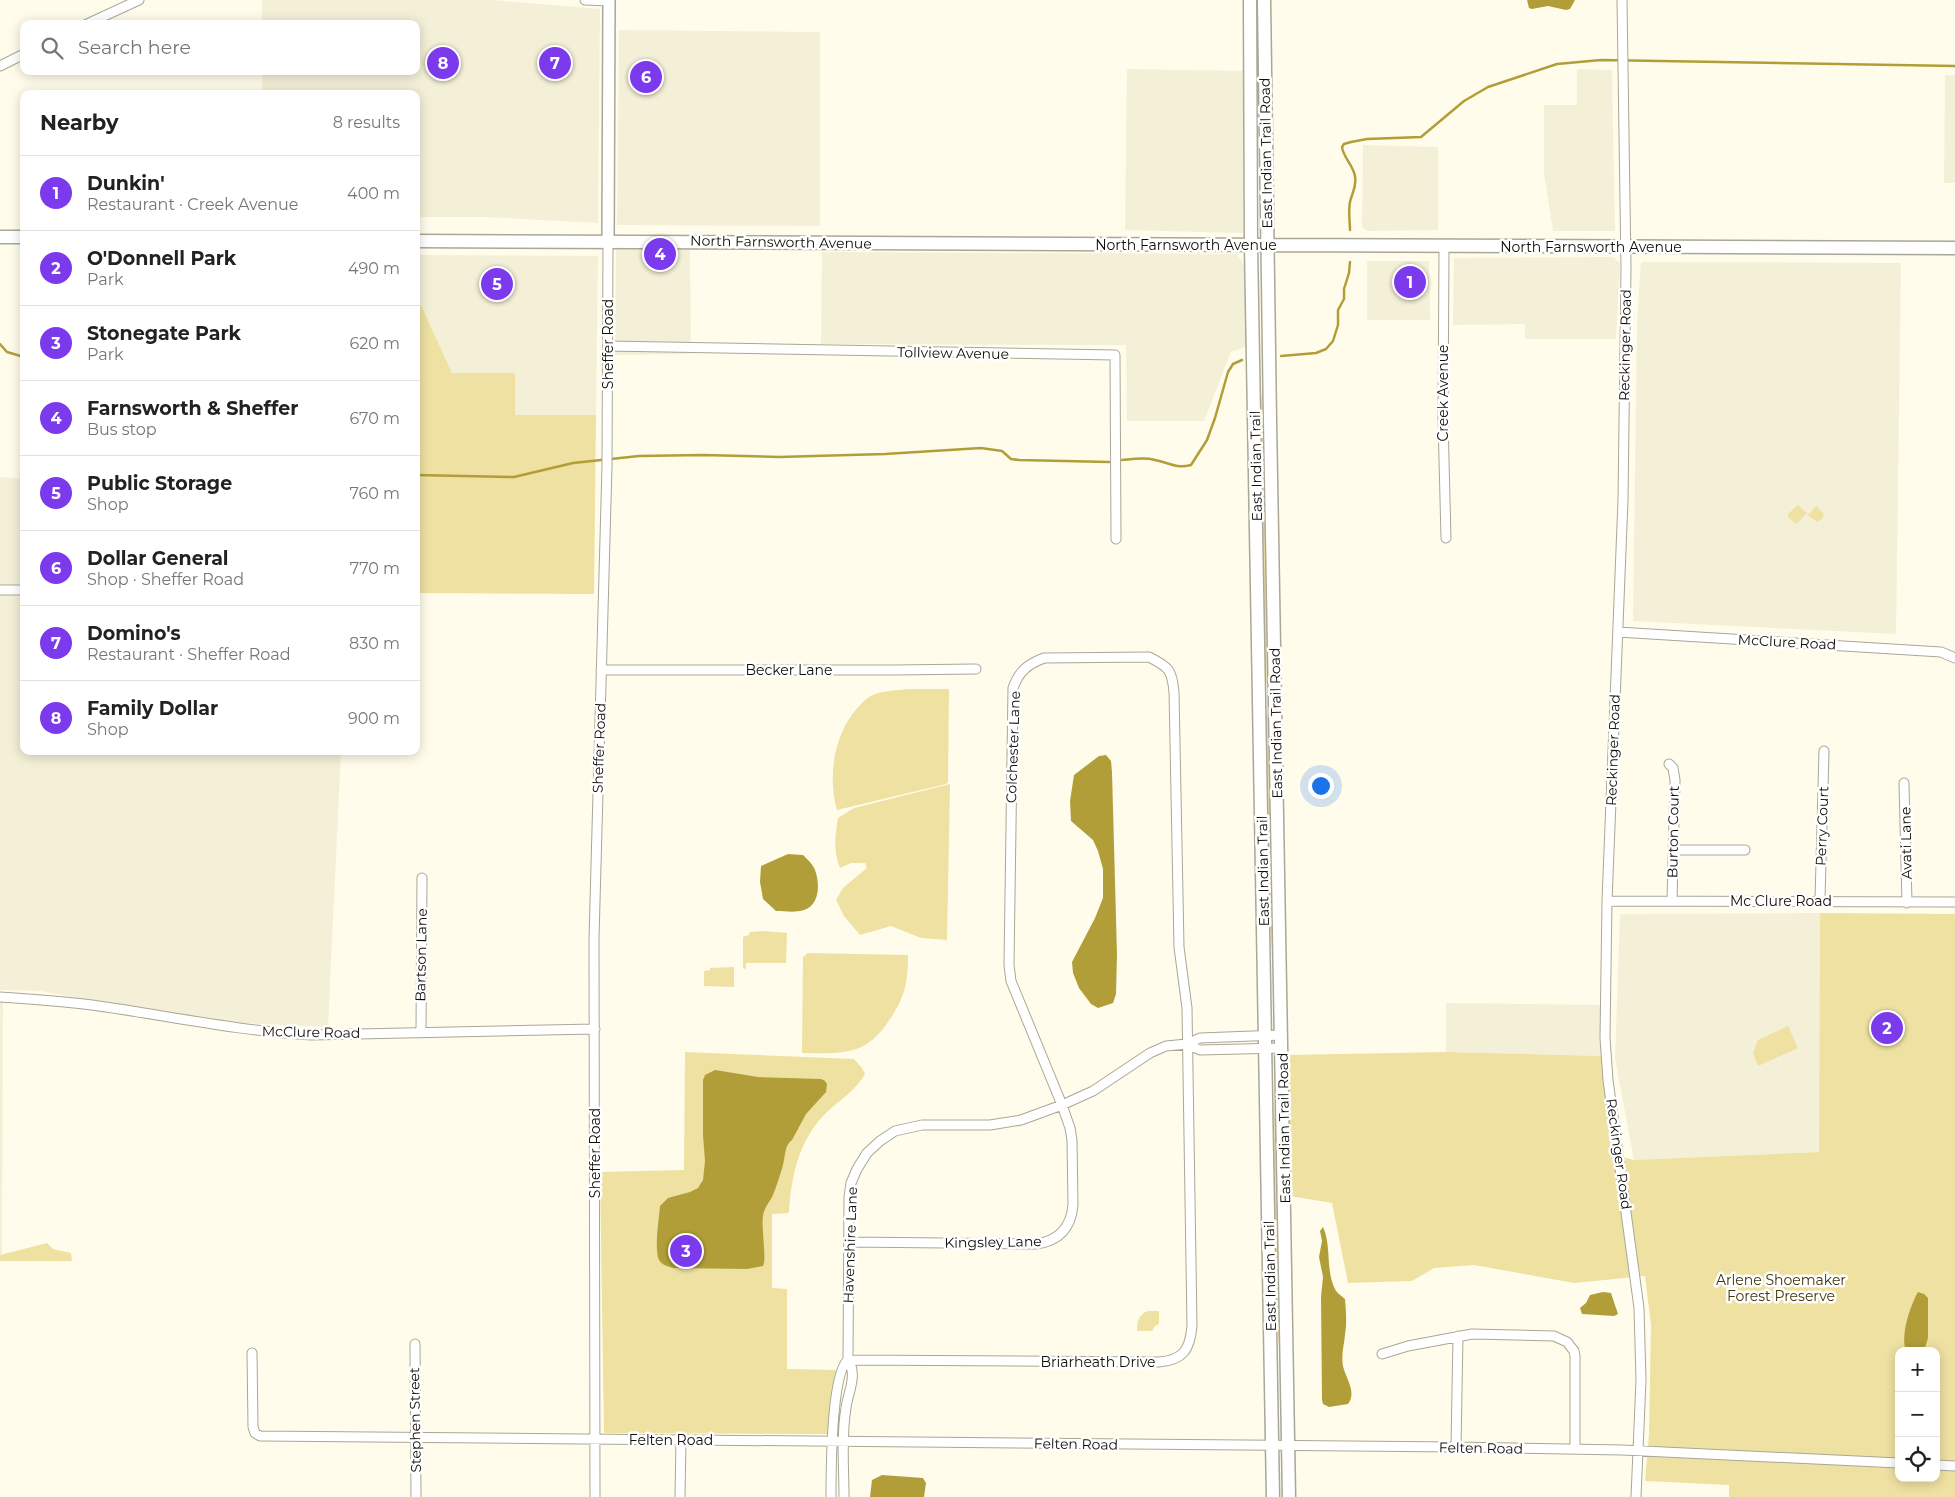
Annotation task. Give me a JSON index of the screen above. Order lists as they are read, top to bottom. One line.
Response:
{"streets":{"main road":["East Indian Trail Road","North Farnsworth Avenue","East Indian Trail"],"street":["Sheffer Road","Reckinger Road","Tollview Avenue","Creek Avenue","McClure Road","Becker Lane","Colchester Lane","Perry Court","Burton Court","Avati Lane","Mc Clure Road","Bartson Lane","Kingsley Lane","Havenshire Lane","Briarheath Drive","Stephen Street","Felten Road"]},"crossings":[["East Indian Trail Road","North Farnsworth Avenue"],["East Indian Trail Road","East Indian Trail"],["East Indian Trail Road","Havenshire Lane"],["East Indian Trail Road","Felten Road"],["North Farnsworth Avenue","Sheffer Road"],["North Farnsworth Avenue","Reckinger Road"],["North Farnsworth Avenue","Creek Avenue"],["North Farnsworth Avenue","East Indian Trail"],["Sheffer Road","Tollview Avenue"],["Sheffer Road","McClure Road"],["Sheffer Road","Becker Lane"],["Sheffer Road","Felten Road"],["Reckinger Road","McClure Road"],["Reckinger Road","Mc Clure Road"],["Reckinger Road","Felten Road"],["East Indian Trail","Havenshire Lane"],["East Indian Trail","Felten Road"],["McClure Road","Bartson Lane"],["Colchester Lane","Kingsley Lane"],["Colchester Lane","Havenshire Lane"],["Colchester Lane","Briarheath Drive"],["Perry Court","Mc Clure Road"],["Burton Court","Mc Clure Road"],["Avati Lane","Mc Clure Road"],["Kingsley Lane","Havenshire Lane"],["Havenshire Lane","Briarheath Drive"],["Havenshire Lane","Felten Road"],["Stephen Street","Felten Road"]],"parks":["Arlene Shoemaker Forest Preserve"],"page":{"search":"Search here","pins":["7","8","6","4","1","5","2","3"],"heading":["Nearby","8 results"],"list":[{"mark":"1","name":"Dunkin'","note":"Restaurant · Creek Avenue","value":"400 m"},{"mark":"2","name":"O'Donnell Park","note":"Park","value":"490 m"},{"mark":"3","name":"Stonegate Park","note":"Park","value":"620 m"},{"mark":"4","name":"Farnsworth & Sheffer","note":"Bus stop","value":"670 m"},{"mark":"5","name":"Public Storage","note":"Shop","value":"760 m"},{"mark":"6","name":"Dollar General","note":"Shop · Sheffer Road","value":"770 m"},{"mark":"7","name":"Domino's","note":"Restaurant · Sheffer Road","value":"830 m"},{"mark":"8","name":"Family Dollar","note":"Shop","value":"900 m"}],"map_buttons":["+","−"]}}
